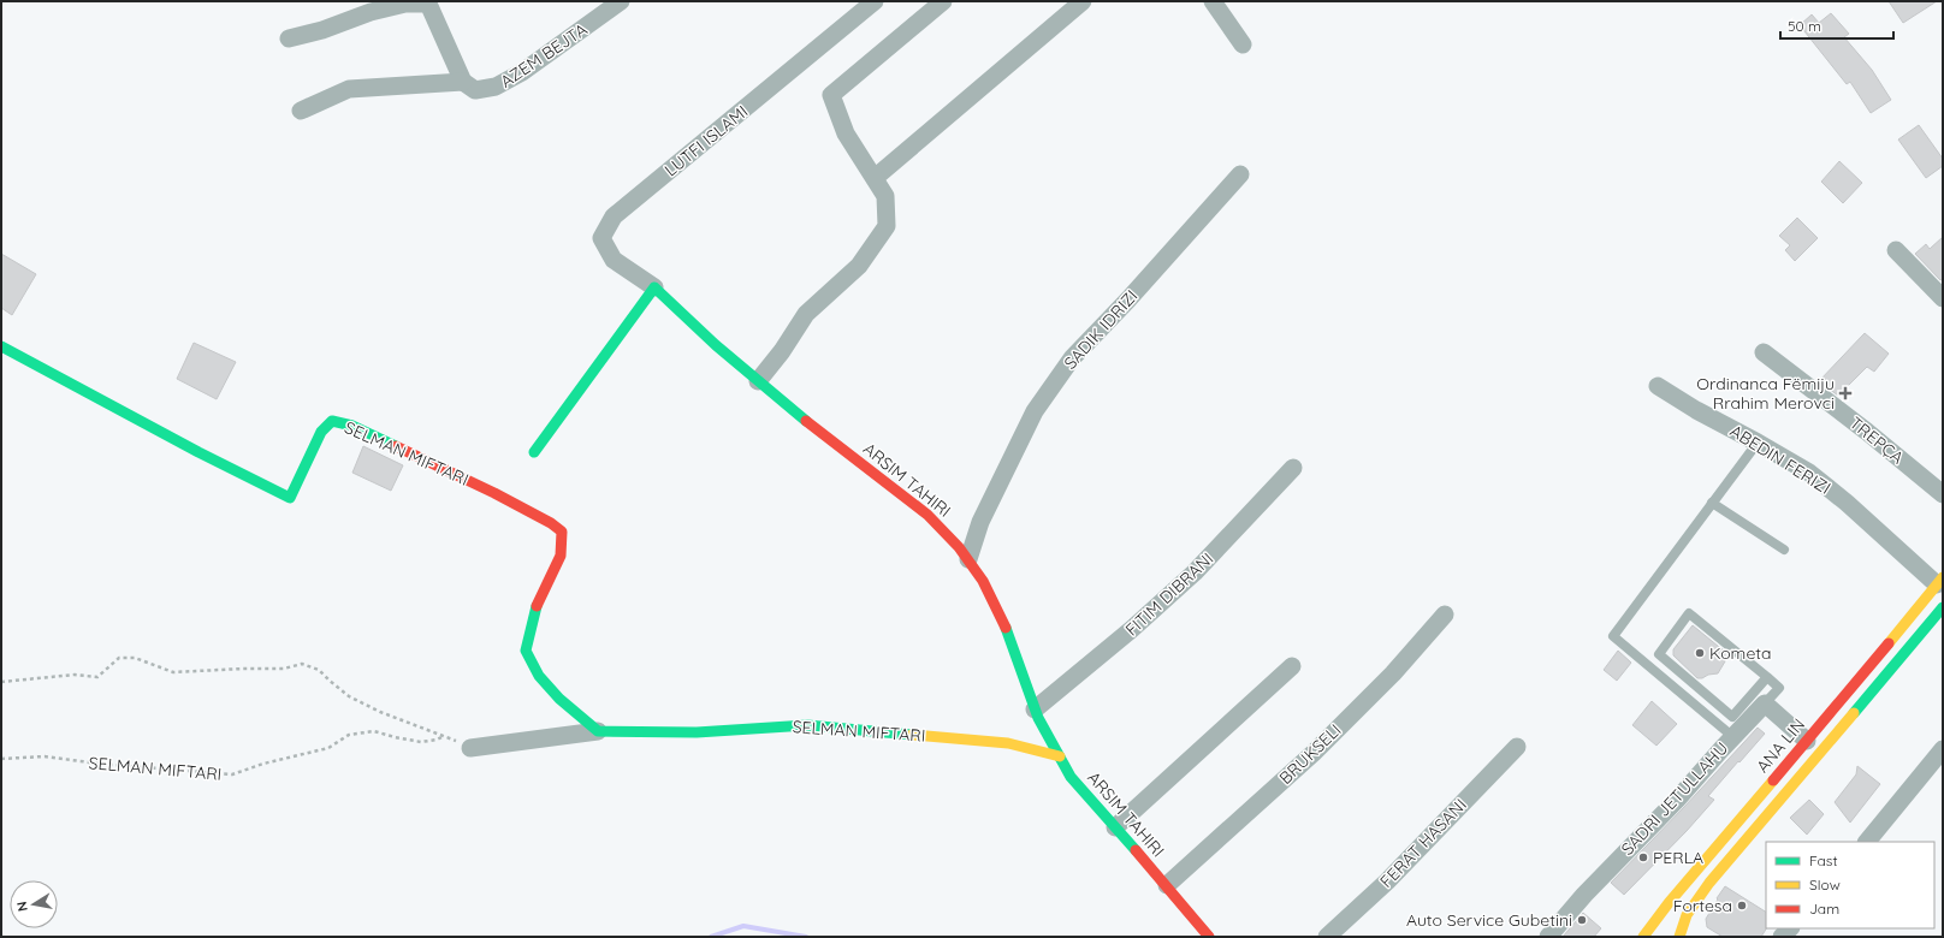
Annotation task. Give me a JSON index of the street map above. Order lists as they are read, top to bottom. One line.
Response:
{"streets":{"street":["AZEM BEJTA","LUTFI ISLAMI","SADIK IDRIZI","TREPÇA","SELMAN MIFTARI","ABEDIN FERIZI","ARSIM TAHIRI","FITIM DIBRANI","ANA LIN","BRUKSELI","SADRI JETULLAHU","FERAT HASANI"]},"crossings":[["LUTFI ISLAMI","ARSIM TAHIRI"],["SADIK IDRIZI","ARSIM TAHIRI"],["SELMAN MIFTARI","ARSIM TAHIRI"],["ABEDIN FERIZI","ANA LIN"],["ARSIM TAHIRI","FITIM DIBRANI"],["ARSIM TAHIRI","BRUKSELI"]],"places":{"health":["Ordinanca Fëmiju Rrahim Merovci"],"other":["Kometa","PERLA","Fortesa","Auto Service Gubetini"]},"legend":["Fast","Slow","Jam"],"scale_bar":"50 m","north":"left"}
